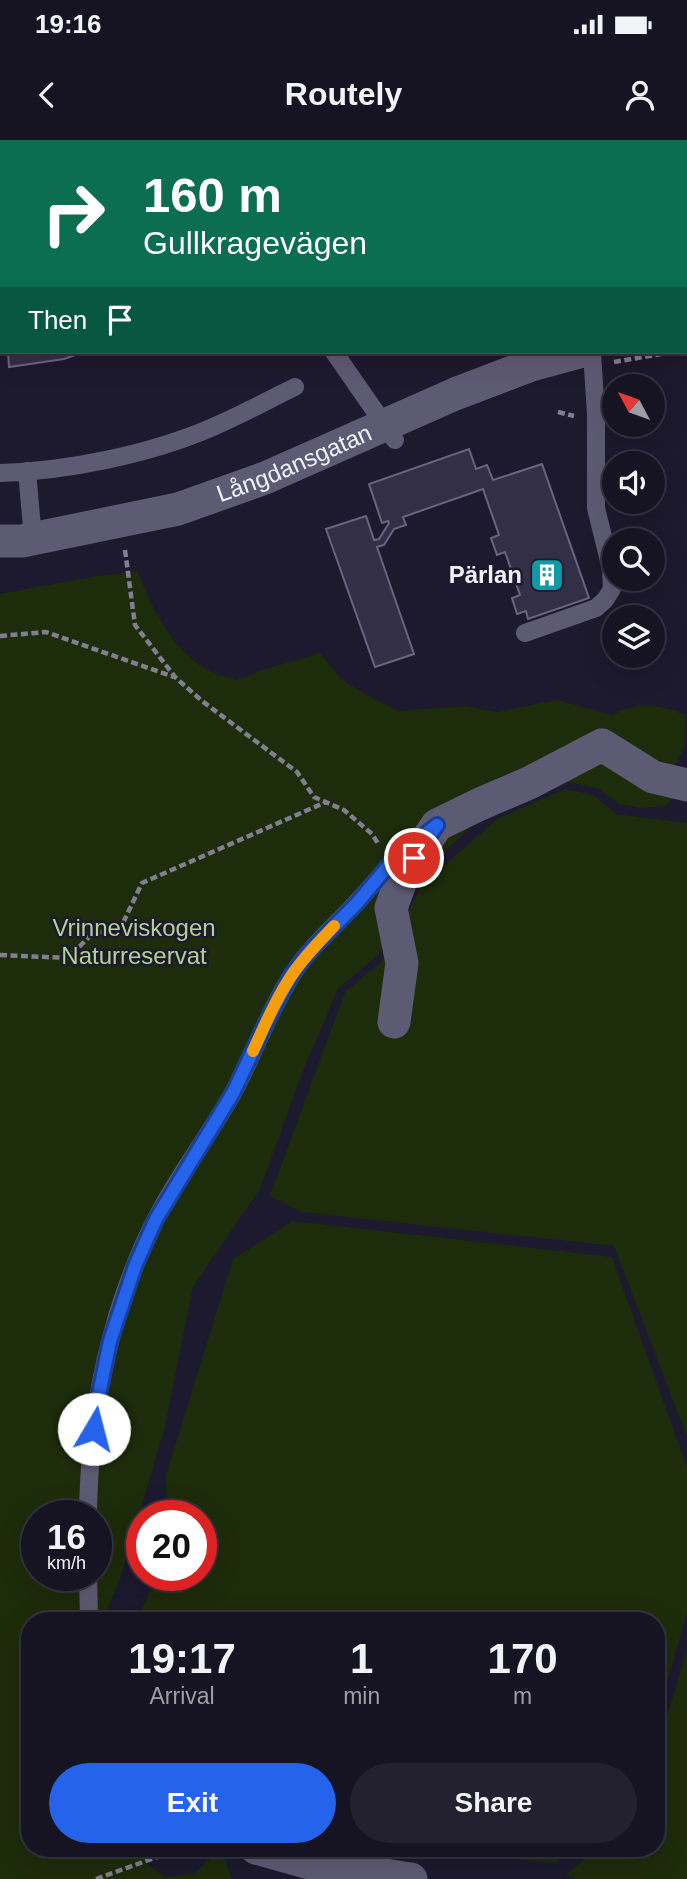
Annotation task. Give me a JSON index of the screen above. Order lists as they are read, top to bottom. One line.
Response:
{"streets":{"street":["Långdansgatan"]},"parks":["Vrinneviskogen Naturreservat"],"places":{"building":["Pärlan"]},"north":"top left","page":{"status":"19:16","header":"Routely","turn":["160 m","Gullkragevägen"],"then":"Then","speed":"16 km/h","limit":"20","eta":["19:17","Arrival","1","min","170","m"],"buttons":["Exit","Share"]}}
